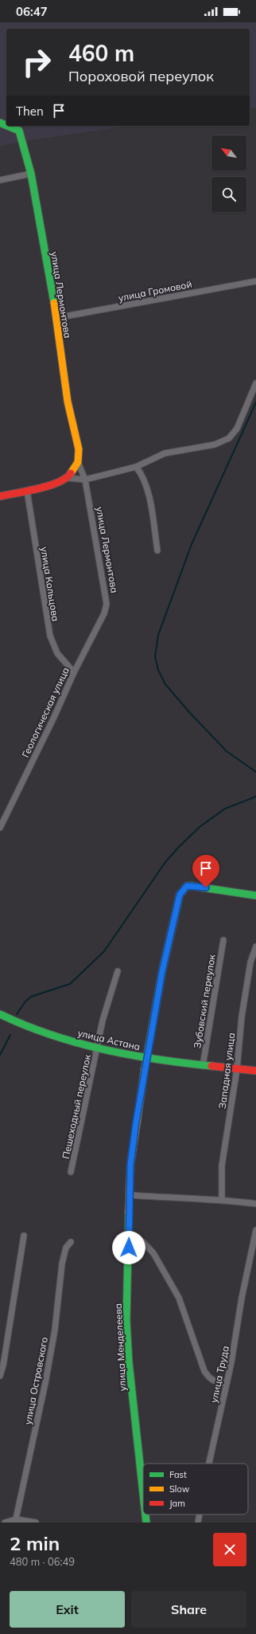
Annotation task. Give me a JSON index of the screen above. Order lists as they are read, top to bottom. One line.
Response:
{"streets":{"street":["улица Громовой","улица Лермонтова","улица Кольцова","Геологическая улица","Зубовский переулок","улица Астана","Западная улица","Пешеходный переулок","улица Менделеева","улица Труда","улица Островского"]},"crossings":[["улица Громовой","улица Лермонтова"],["улица Лермонтова","Геологическая улица"],["улица Кольцова","Геологическая улица"],["Зубовский переулок","улица Астана"],["улица Астана","Западная улица"],["улица Астана","Пешеходный переулок"],["улица Астана","улица Менделеева"]],"legend":["Fast","Slow","Jam"],"north":"top left","page":{"status":"06:47","turn":["460 m","Пороховой переулок"],"then":"Then","heading":["2 min","480 m · 06:49"],"buttons":["Exit","Share"]}}
